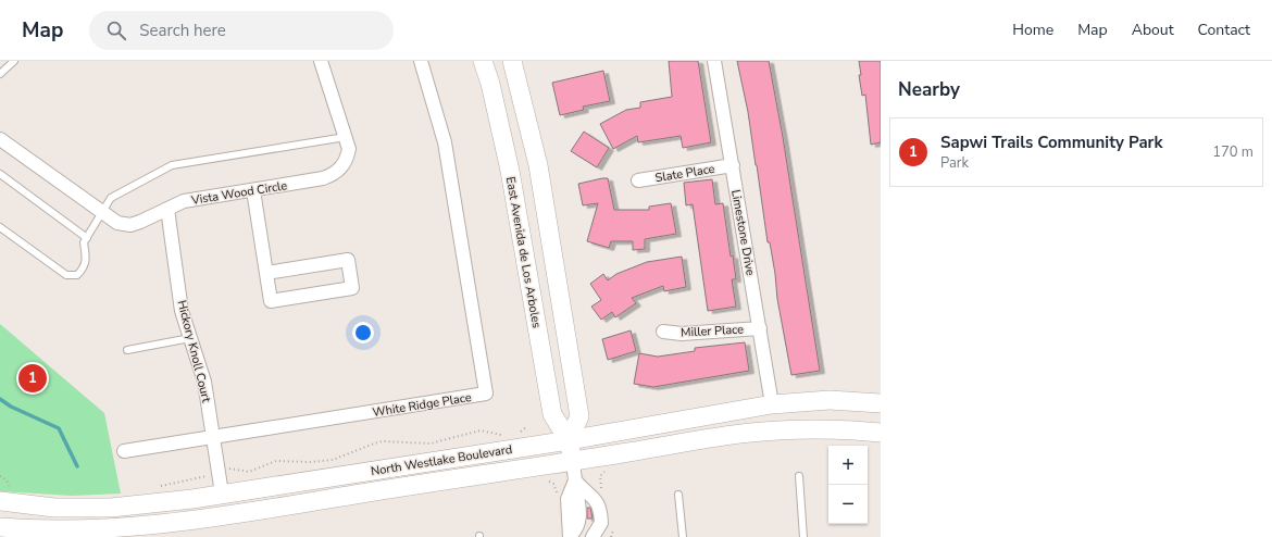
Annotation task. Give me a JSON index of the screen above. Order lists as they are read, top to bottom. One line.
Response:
{"streets":{"main road":["East Avenida de Los Arboles","North Westlake Boulevard"],"street":["Slate Place","Vista Wood Circle","Limestone Drive","Miller Place","Hickory Knoll Court","White Ridge Place"]},"crossings":[["Slate Place","Limestone Drive"],["Vista Wood Circle","Hickory Knoll Court"],["Limestone Drive","Miller Place"],["Limestone Drive","North Westlake Boulevard"],["East Avenida de Los Arboles","North Westlake Boulevard"],["Hickory Knoll Court","White Ridge Place"],["Hickory Knoll Court","North Westlake Boulevard"]],"page":{"header":"Map","search":"Search here","nav":["Home","Map","About","Contact"],"heading":"Nearby","list":[{"mark":"1","name":"Sapwi Trails Community Park","note":"Park","value":"170 m"}],"pins":"1","map_buttons":["+","−"]}}
